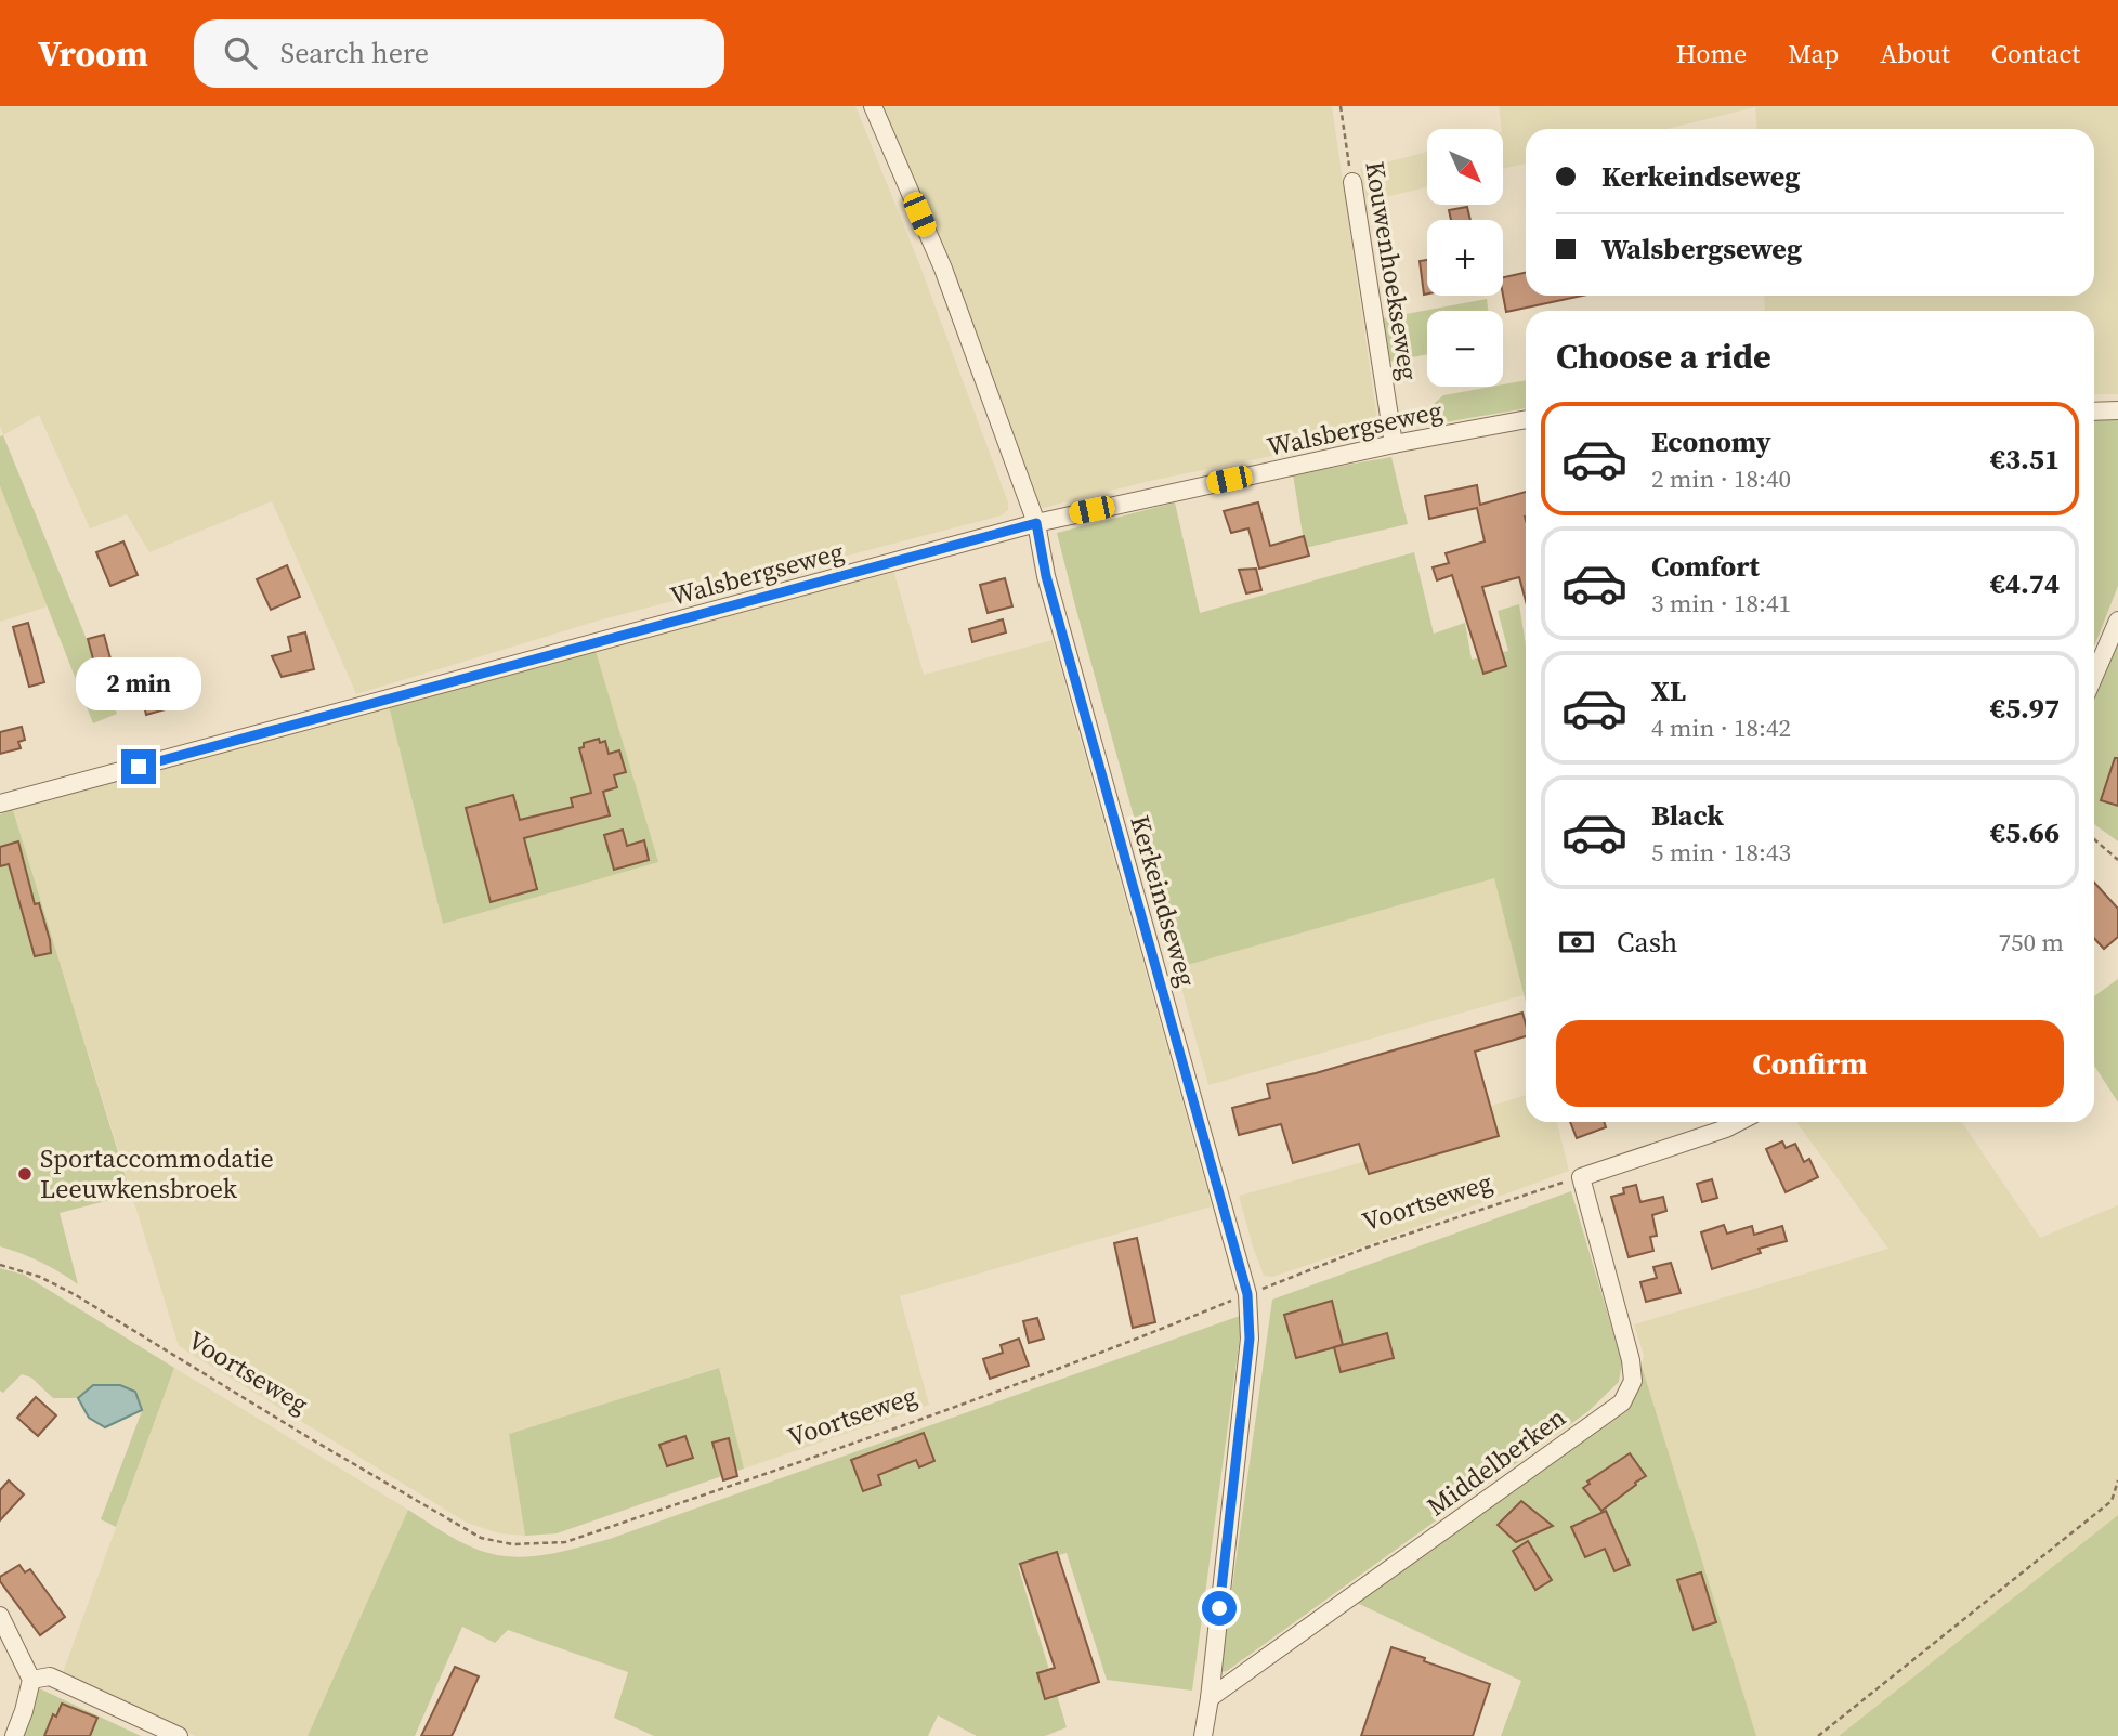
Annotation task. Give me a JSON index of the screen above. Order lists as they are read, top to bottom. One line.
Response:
{"streets":{"street":["Kouwenhoekseweg","Walsbergseweg","Kerkeindseweg","Middelberken"],"path":["Voortseweg"]},"crossings":[["Kouwenhoekseweg","Walsbergseweg"],["Walsbergseweg","Kerkeindseweg"],["Kerkeindseweg","Voortseweg"],["Kerkeindseweg","Middelberken"],["Voortseweg","Middelberken"]],"places":["Sportaccommodatie Leeuwkensbroek"],"north":"bottom right","page":{"header":"Vroom","search":"Search here","nav":["Home","Map","About","Contact"],"map_buttons":["+","−"],"banner":["Kerkeindseweg","Walsbergseweg"],"heading":"Choose a ride","list":[{"name":"Economy","note":"2 min · 18:40","value":"€3.51"},{"name":"Comfort","note":"3 min · 18:41","value":"€4.74"},{"name":"XL","note":"4 min · 18:42","value":"€5.97"},{"name":"Black","note":"5 min · 18:43","value":"€5.66"}],"bubble":"2 min","pay":["Cash","750 m"],"buttons":"Confirm"}}
